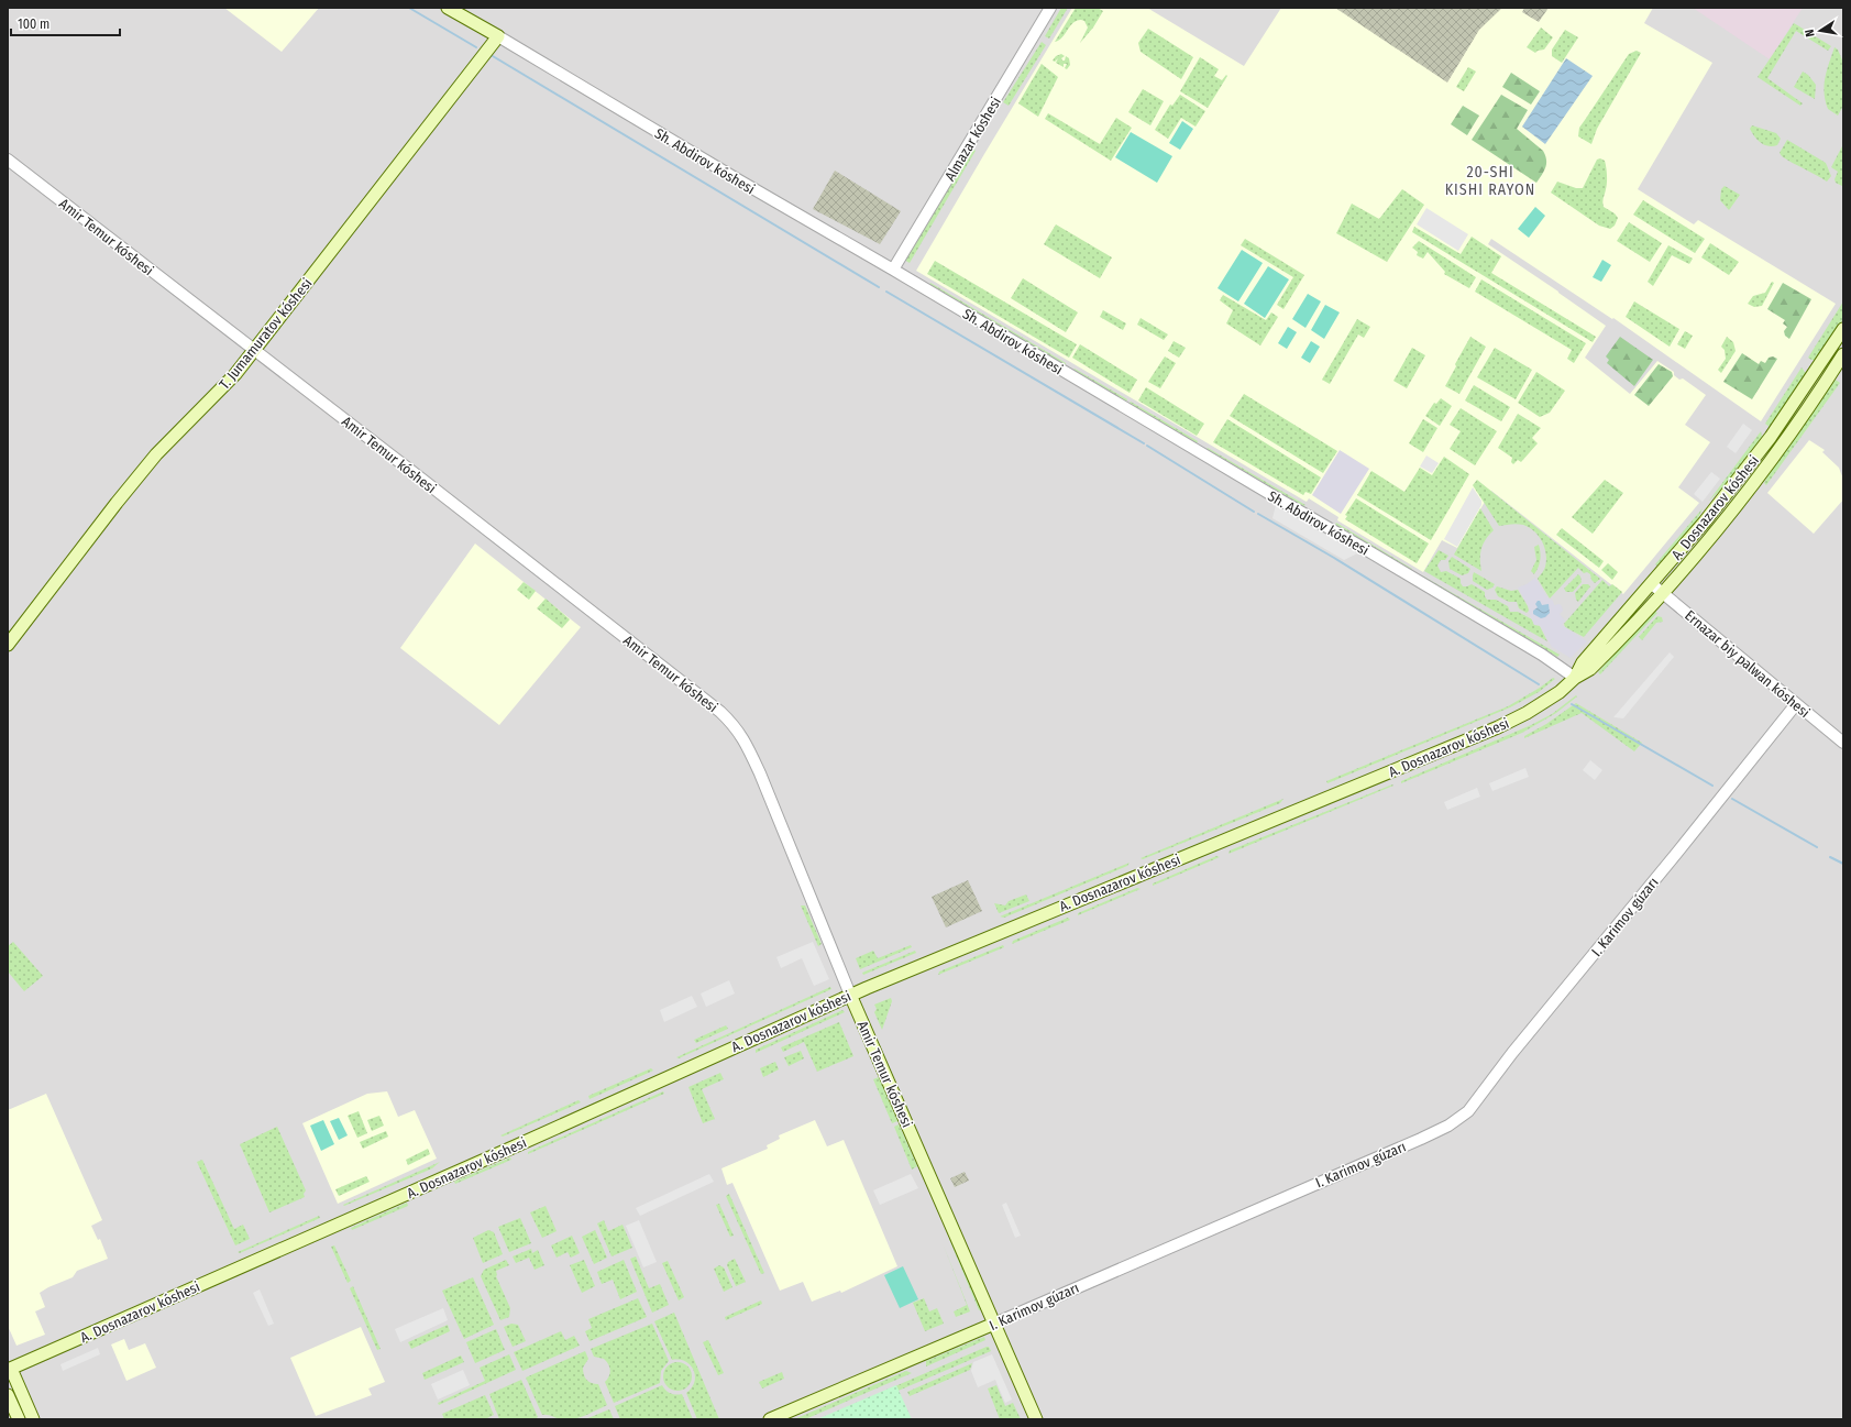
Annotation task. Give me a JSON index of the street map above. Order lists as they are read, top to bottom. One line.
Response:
{"streets":{"main road":["Sh. Abdirov kóshesi","Amir Temur kóshesi","T. Jumamuratov kóshesi","A. Dosnazarov kóshesi","I. Karimov gúzarı"],"street":["Almazar kóshesi","Ernazar biy palwan kóshesi"]},"crossings":[["Almazar kóshesi","Sh. Abdirov kóshesi"],["Sh. Abdirov kóshesi","T. Jumamuratov kóshesi"],["Sh. Abdirov kóshesi","A. Dosnazarov kóshesi"],["Amir Temur kóshesi","T. Jumamuratov kóshesi"],["Amir Temur kóshesi","A. Dosnazarov kóshesi"],["Amir Temur kóshesi","I. Karimov gúzarı"],["A. Dosnazarov kóshesi","Ernazar biy palwan kóshesi"],["Ernazar biy palwan kóshesi","I. Karimov gúzarı"]],"districts":["20-SHI KISHI RAYON"],"scale_bar":"100 m","north":"left"}
